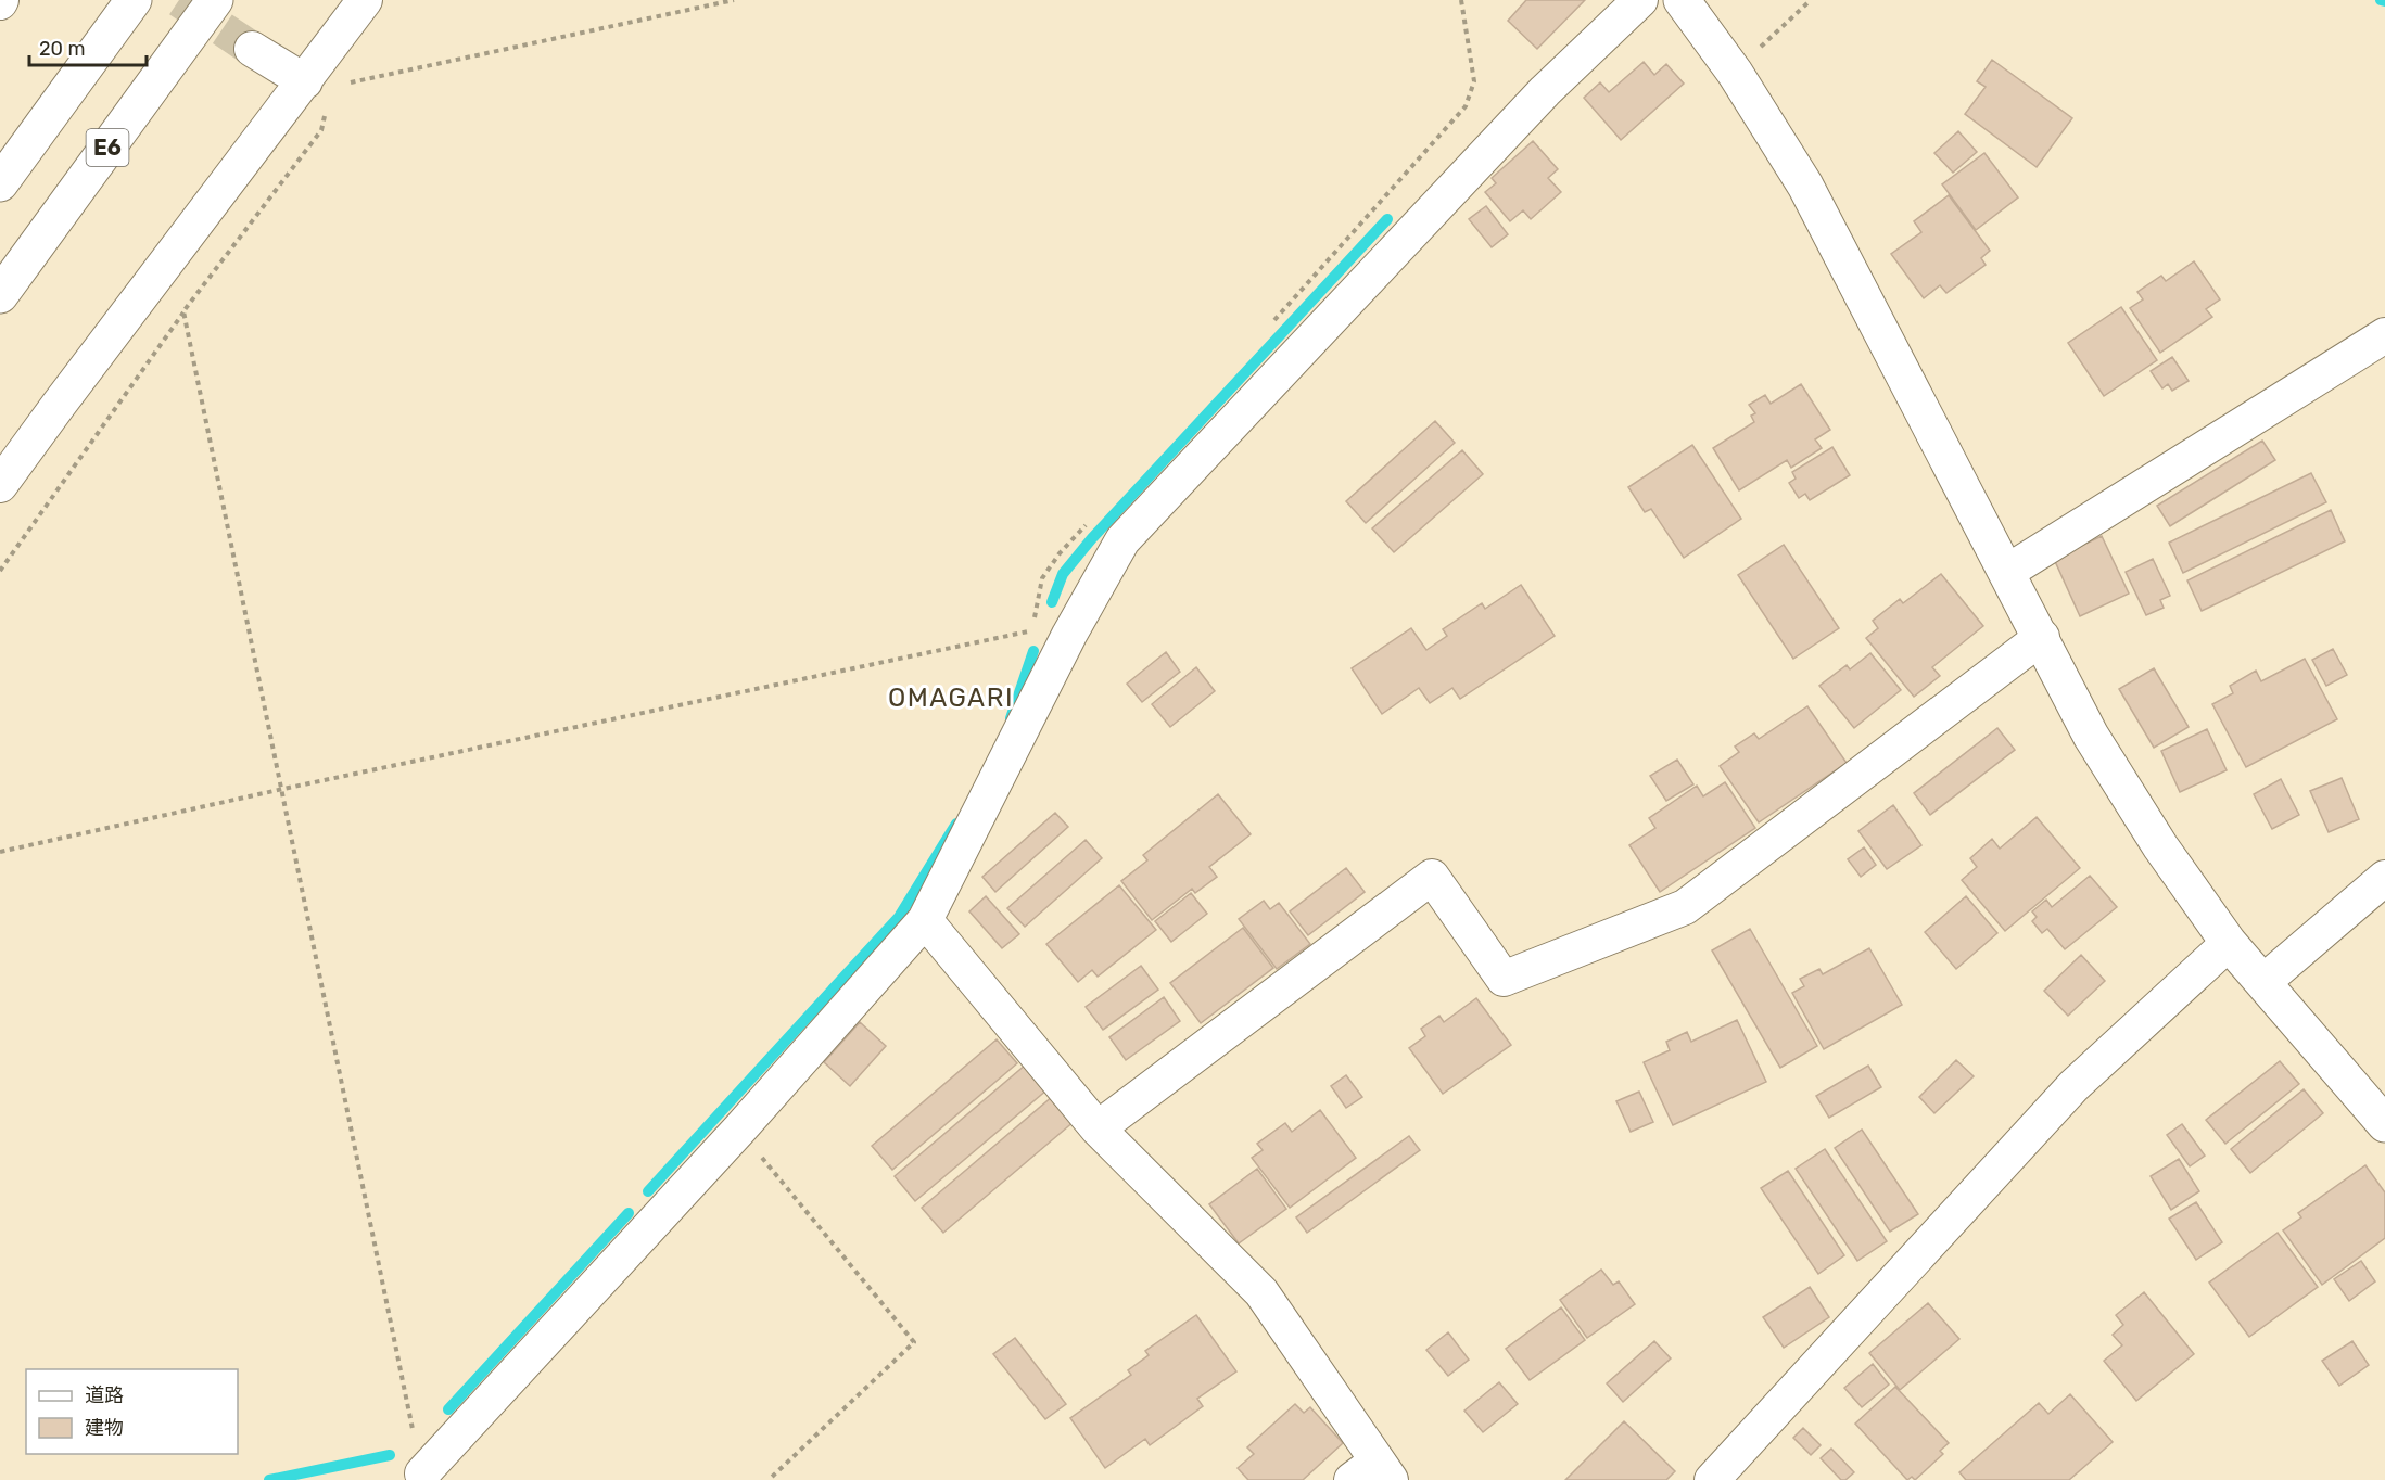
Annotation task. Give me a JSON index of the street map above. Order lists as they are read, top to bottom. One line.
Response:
{"streets":{"main road":["E6"]},"districts":["OMAGARI"],"legend":["道路","建物"],"scale_bar":"20 m"}
